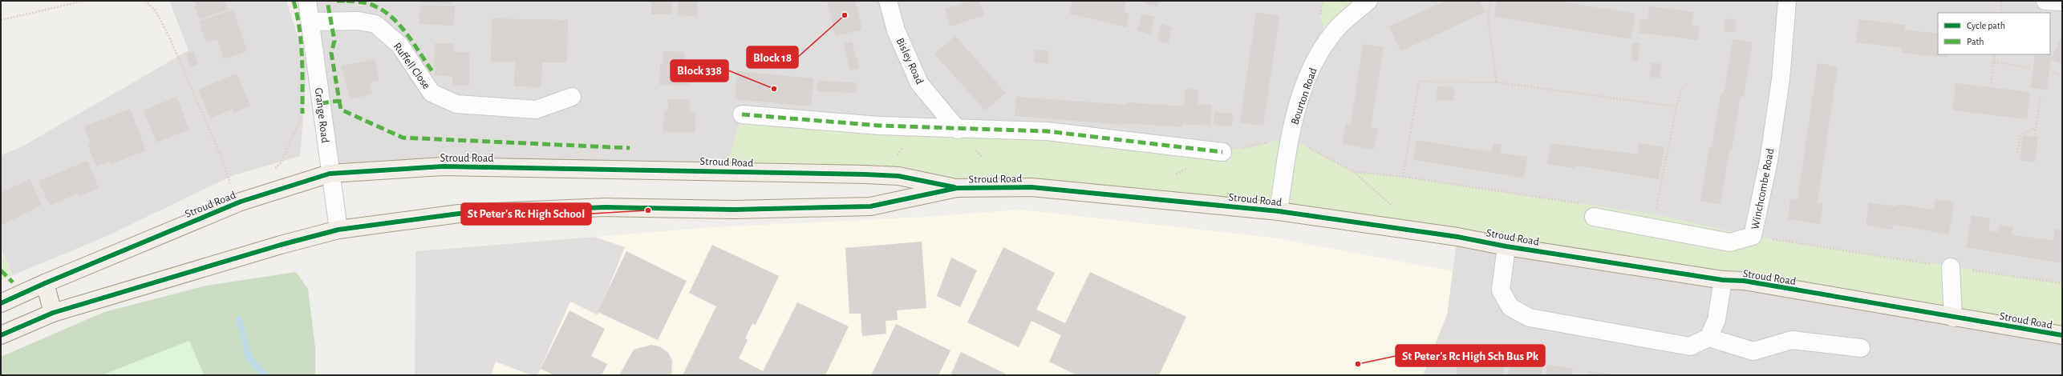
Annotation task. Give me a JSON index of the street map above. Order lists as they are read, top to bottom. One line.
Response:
{"streets":{"main road":["Stroud Road"],"street":["Bisley Road","Ruffell Close","Bourton Road","Grange Road","Winchcombe Road"]},"crossings":[["Ruffell Close","Grange Road"],["Bourton Road","Stroud Road"],["Grange Road","Stroud Road"]],"places":["Block 18","Block 338","St Peter's Rc High School","St Peter's Rc High Sch Bus Pk"],"legend":["Cycle path","Path"]}
